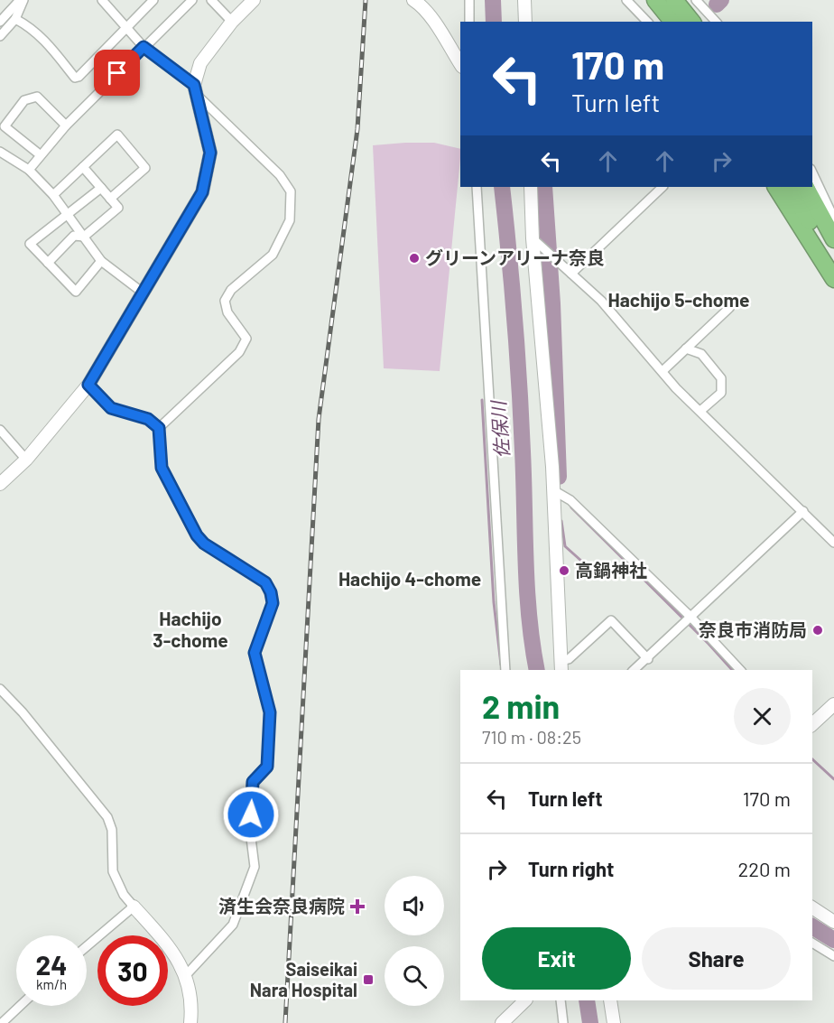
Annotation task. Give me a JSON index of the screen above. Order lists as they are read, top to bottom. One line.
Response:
{"districts":["Hachijo 5-chome","Hachijo 4-chome","Hachijo 3-chome"],"water":["佐保川"],"places":{"other":["グリーンアリーナ奈良","高鍋神社","奈良市消防局"],"health":["済生会奈良病院"],"transit":["Saiseikai Nara Hospital"]},"page":{"turn":["170 m","Turn left"],"heading":["2 min","710 m · 08:25"],"list":[{"name":"Turn left","value":"170 m"},{"name":"Turn right","value":"220 m"}],"buttons":["Exit","Share"],"speed":"24 km/h","limit":"30"}}
